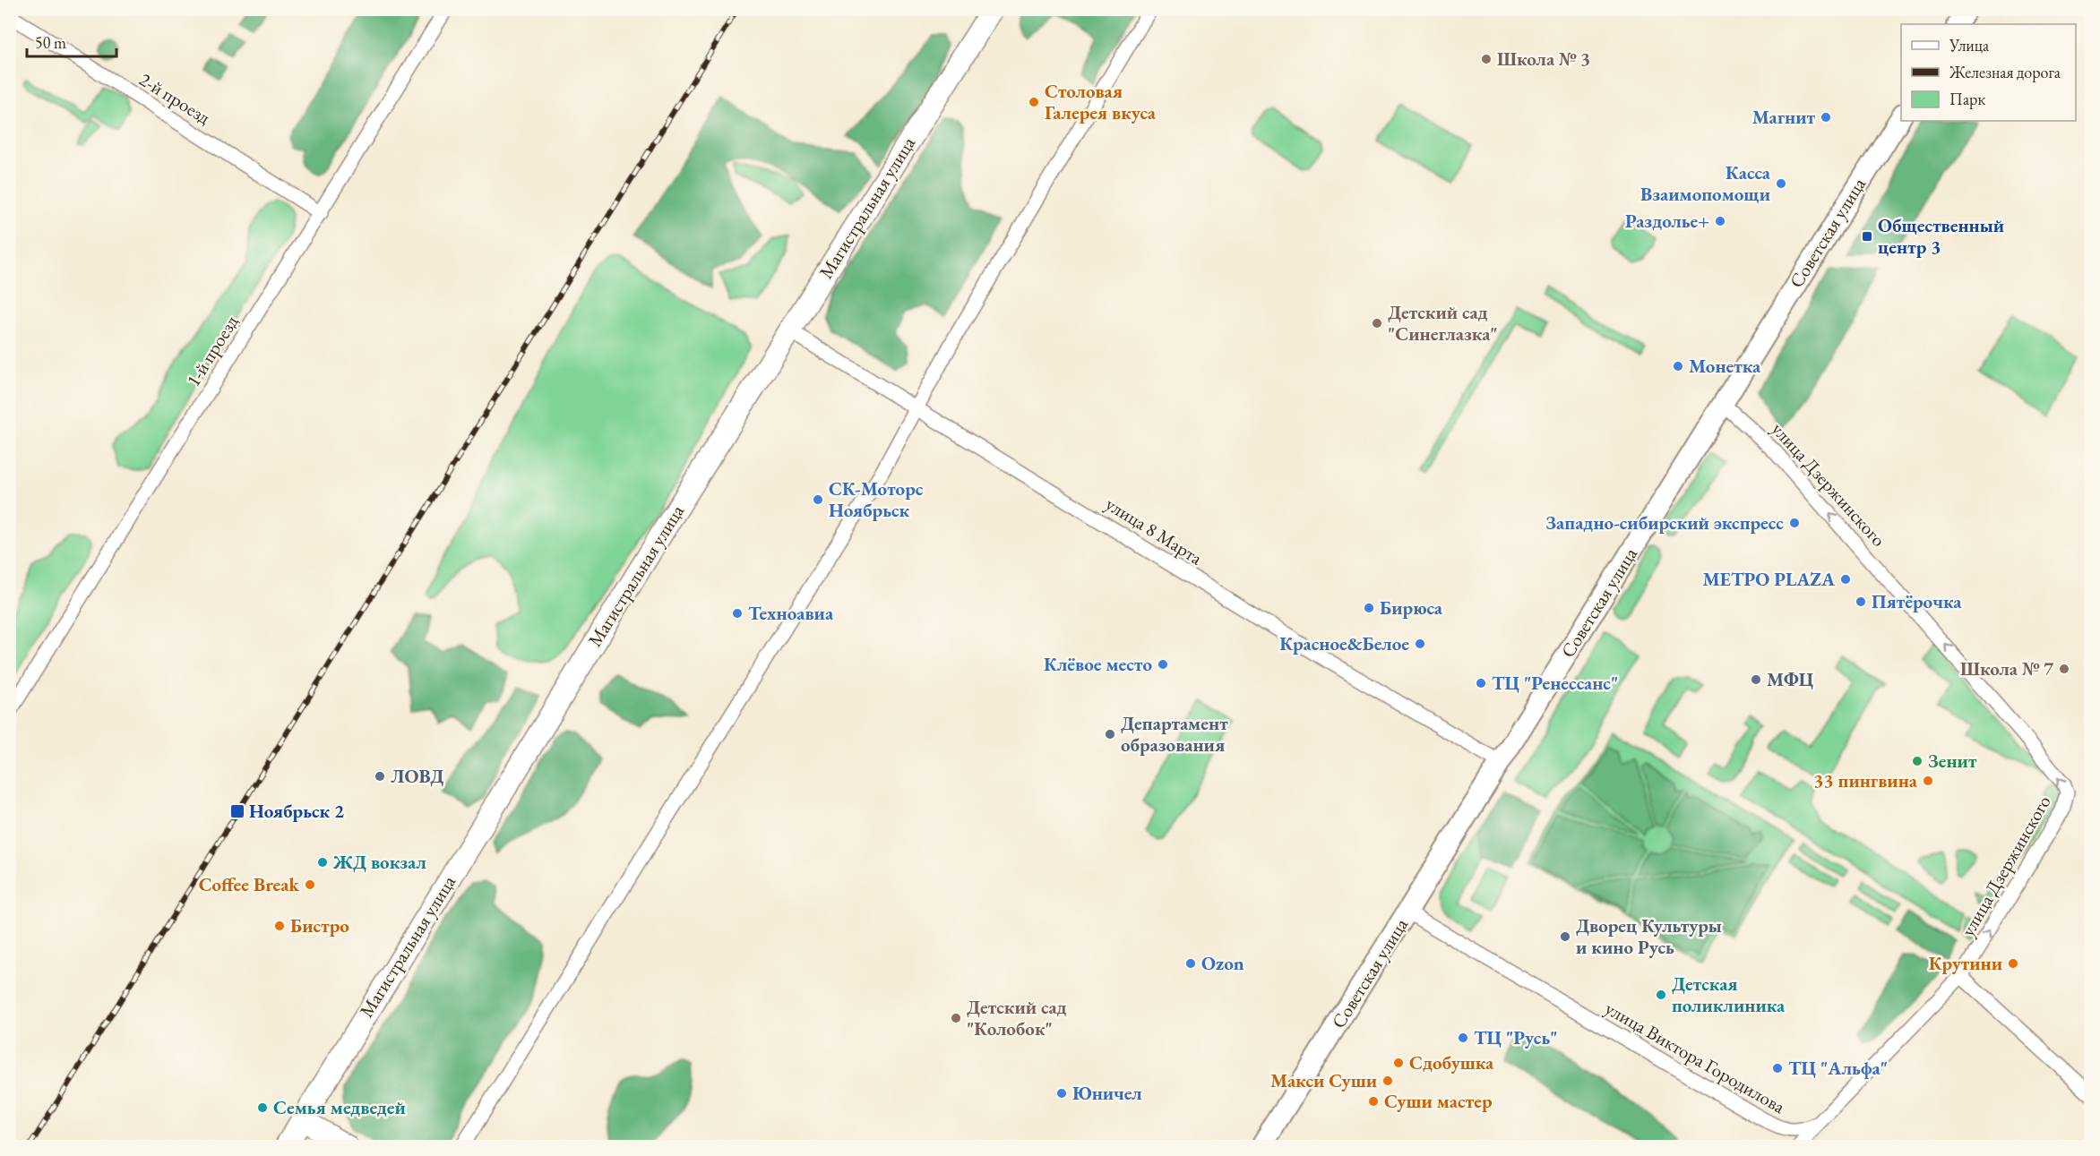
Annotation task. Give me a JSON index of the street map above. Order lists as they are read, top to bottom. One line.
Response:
{"streets":{"main road":["Магистральная улица","Советская улица"],"street":["2-й проезд","1-й проезд","улица Дзержинского","улица 8 Марта","улица Виктора Городилова"]},"crossings":[["2-й проезд","1-й проезд"],["Магистральная улица","улица 8 Марта"],["Советская улица","улица Дзержинского"],["Советская улица","улица 8 Марта"],["Советская улица","улица Виктора Городилова"],["улица Дзержинского","улица Виктора Городилова"]],"one_way":["улица Дзержинского"],"places":{"other":["Школа № 3","Столовая Галерея вкуса","Магнит","Касса Взаимопомощи","Раздолье+","Детский сад \"Синеглазка\"","Монетка","СК-Моторс Ноябрьск","Западно-сибирский экспресс","МЕТРО PLAZA","Пятёрочка","Бирюса","Техноавиа","Красное&Белое","Клёвое место","Школа № 7","МФЦ","ТЦ \"Ренессанс\"","Департамент образования","Зенит","ЛОВД","33 пингвина","ЖД вокзал","Coffee Break","Бистро","Дворец Культуры и кино Русь","Ozon","Крутини","Детская поликлиника","Детский сад \"Колобок\"","ТЦ \"Русь\"","Сдобушка","ТЦ \"Альфа\"","Макси Суши","Юничел","Суши мастер","Семья медведей"],"transit":["Общественный центр 3","Ноябрьск 2"]},"legend":["Улица","Железная дорога","Парк"],"scale_bar":"50 m"}
